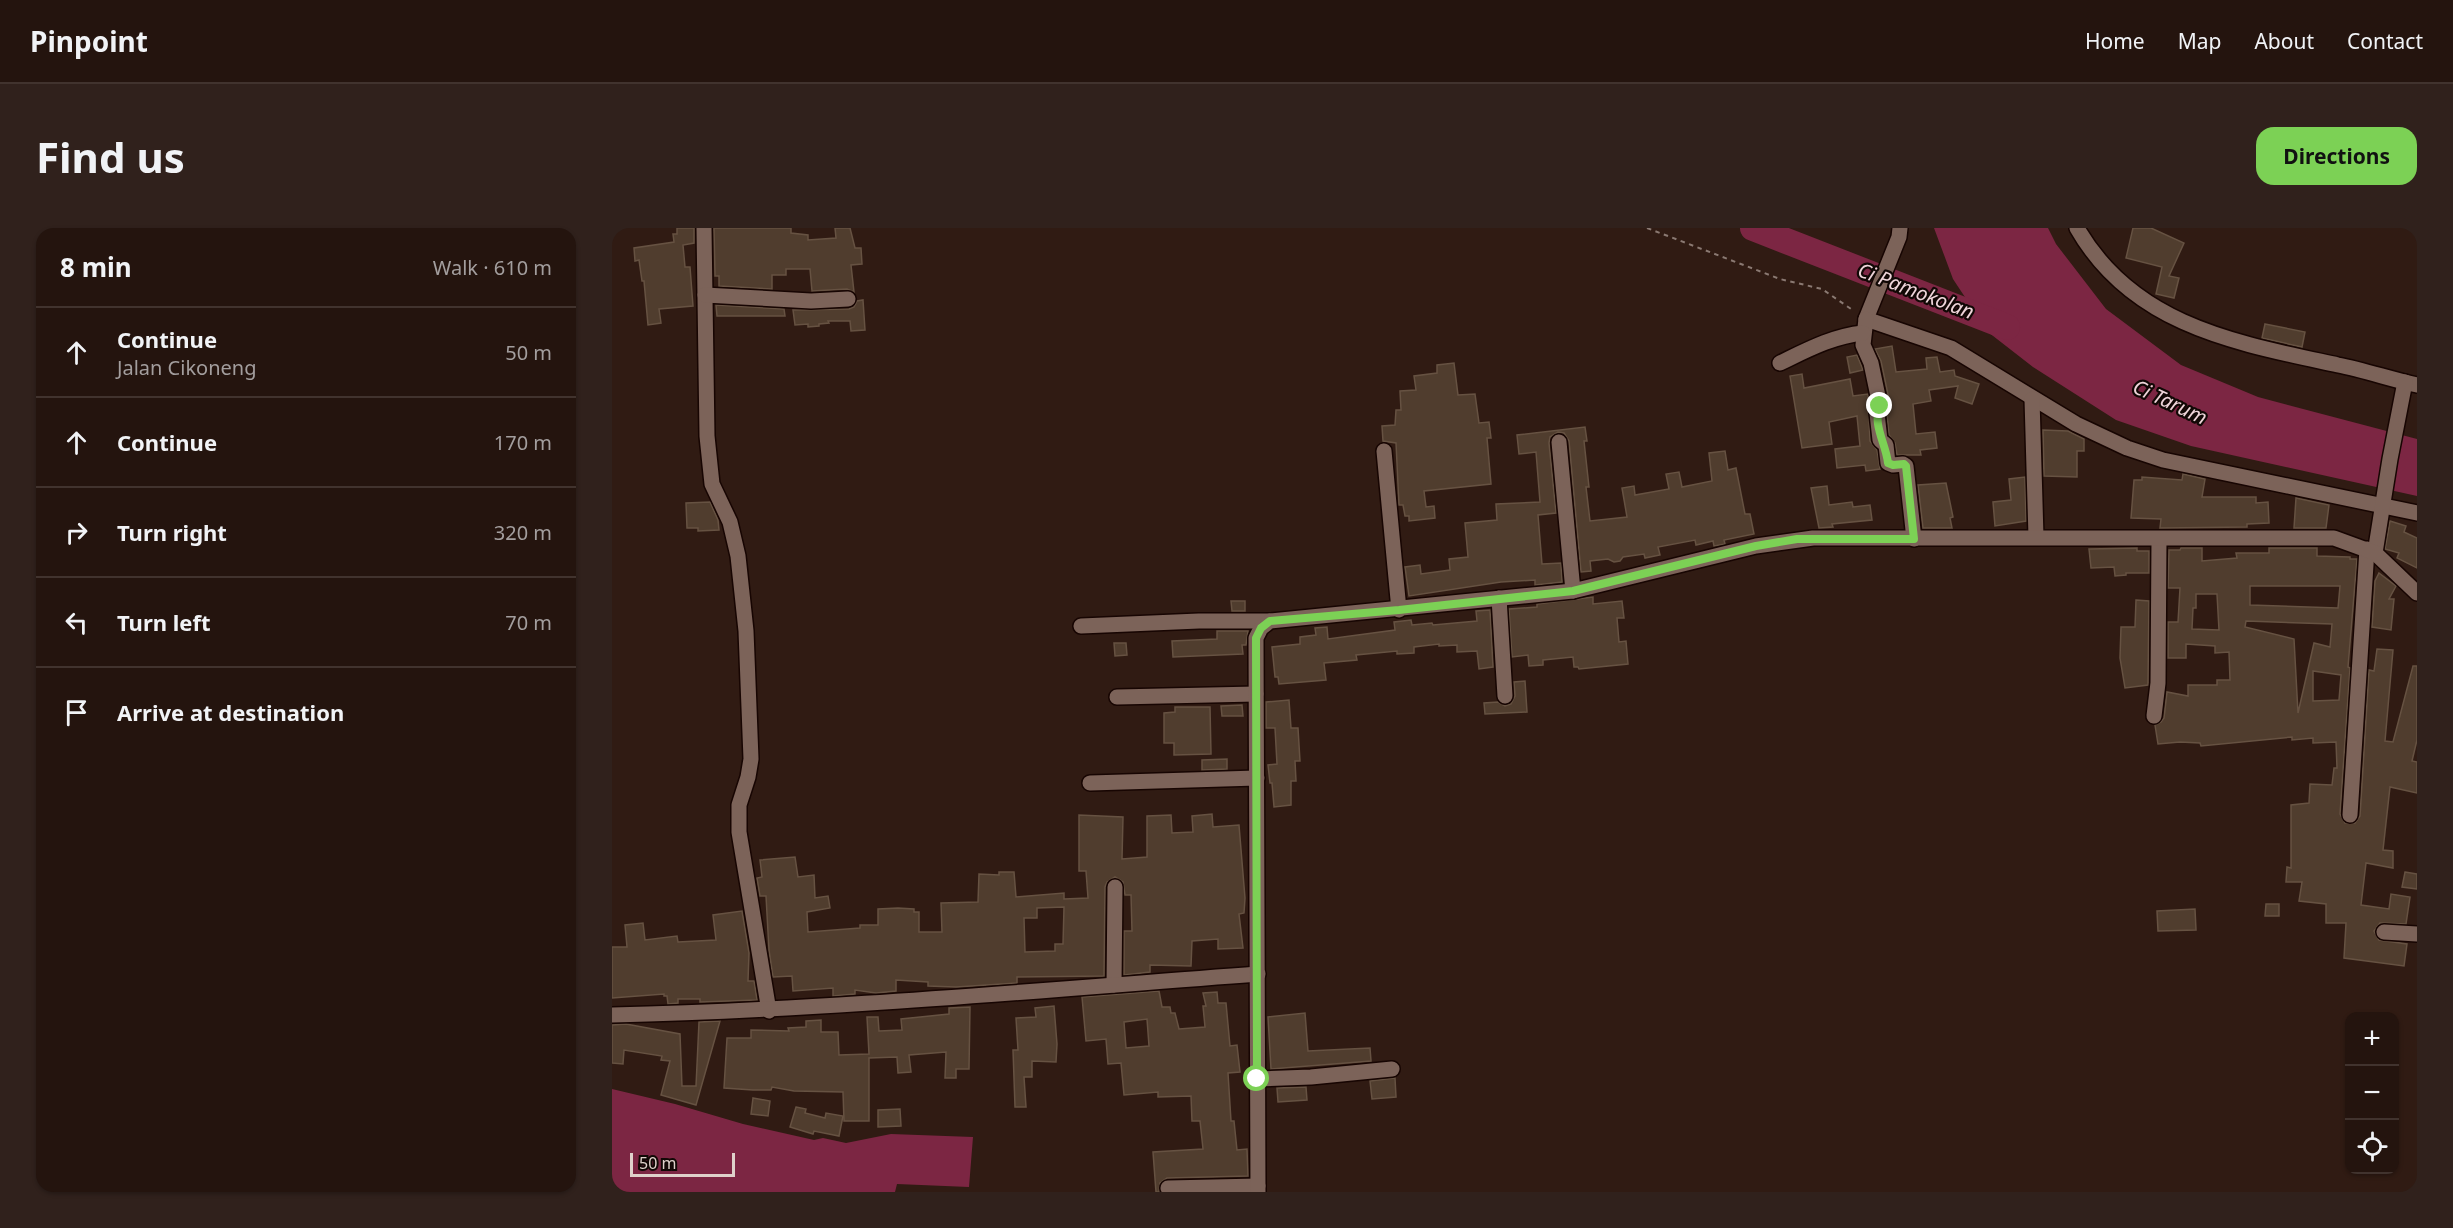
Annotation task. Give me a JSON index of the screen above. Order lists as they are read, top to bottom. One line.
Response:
{"water":["Ci Pamokolan","Ci Tarum"],"scale_bar":"50 m","page":{"header":"Pinpoint","nav":["Home","Map","About","Contact"],"buttons":"Directions","title":"Find us","heading":["8 min","Walk · 610 m"],"list":[["Continue","Jalan Cikoneng","50 m"],["Continue","170 m"],["Turn right","320 m"],["Turn left","70 m"],"Arrive at destination"],"map_buttons":["+","−"],"scale":"50 m"}}
